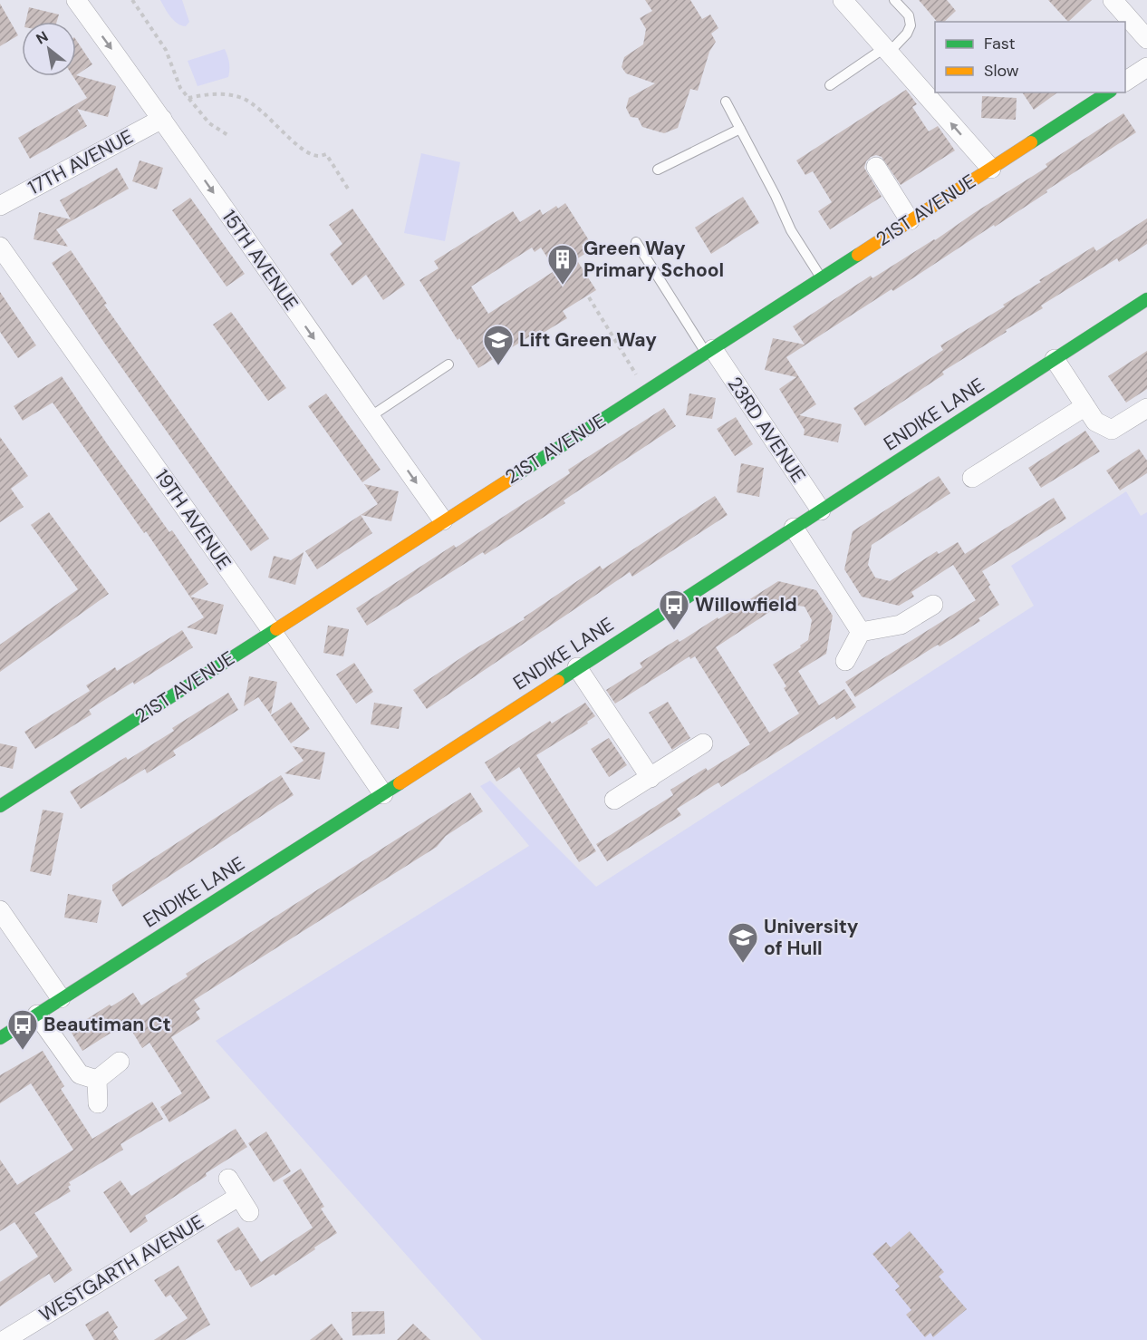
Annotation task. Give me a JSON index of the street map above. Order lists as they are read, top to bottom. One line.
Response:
{"streets":{"street":["17TH AVENUE","21ST AVENUE","15TH AVENUE","ENDIKE LANE","23RD AVENUE","19TH AVENUE","WESTGARTH AVENUE"]},"crossings":[["17TH AVENUE","15TH AVENUE"],["21ST AVENUE","15TH AVENUE"],["21ST AVENUE","23RD AVENUE"],["21ST AVENUE","19TH AVENUE"],["ENDIKE LANE","23RD AVENUE"],["ENDIKE LANE","19TH AVENUE"]],"one_way":["15TH AVENUE"],"places":{"building":["Green Way Primary School"],"school or university":["Lift Green Way","University of Hull"],"bus stop":["Willowfield","Beautiman Ct"]},"legend":["Fast","Slow"],"north":"top left"}
